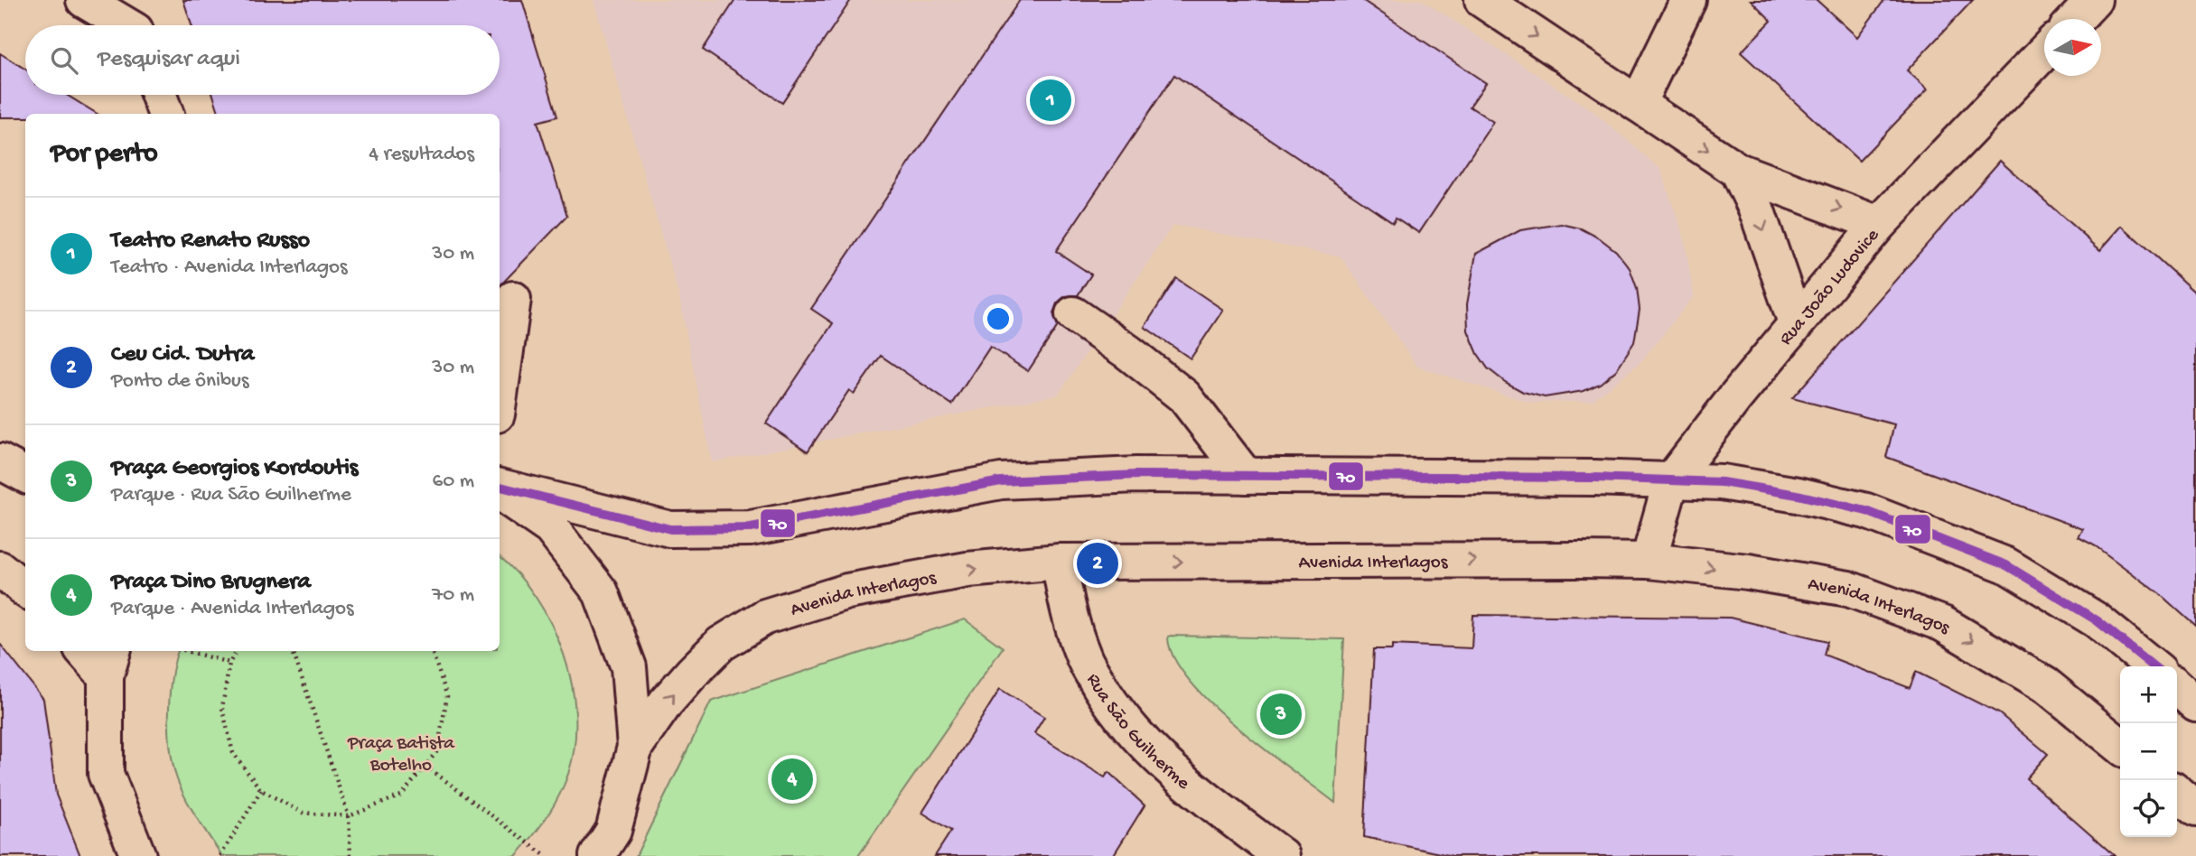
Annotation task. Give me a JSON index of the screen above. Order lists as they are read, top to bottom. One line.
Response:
{"streets":{"main road":["Rua João Ludovice","Avenida Interlagos","Rua São Guilherme"]},"crossings":[["Rua João Ludovice","Avenida Interlagos"],["Avenida Interlagos","Rua São Guilherme"]],"parks":["Praça Batista Botelho"],"lines":["transit line 70"],"north":"right","page":{"search":"Pesquisar aqui","pins":["1","2","3","4"],"heading":["Por perto","4 resultados"],"list":[{"mark":"1","name":"Teatro Renato Russo","note":"Teatro · Avenida Interlagos","value":"30 m"},{"mark":"2","name":"Ceu Cid. Dutra","note":"Ponto de ônibus","value":"30 m"},{"mark":"3","name":"Praça Georgios Kordoutis","note":"Parque · Rua São Guilherme","value":"60 m"},{"mark":"4","name":"Praça Dino Brugnera","note":"Parque · Avenida Interlagos","value":"70 m"}],"map_buttons":["+","−"]}}
